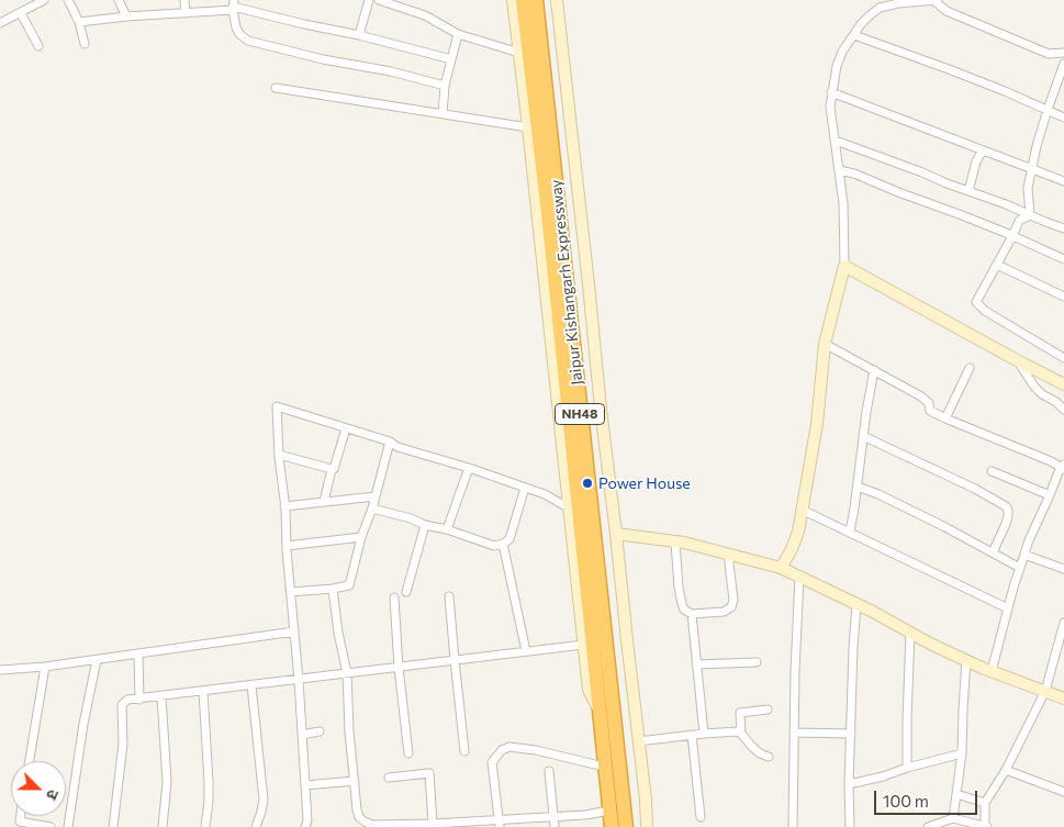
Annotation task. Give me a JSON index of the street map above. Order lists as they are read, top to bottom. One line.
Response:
{"streets":{"highway":["Jaipur Kishangarh Expressway","NH48"]},"places":["Power House"],"scale_bar":"100 m","north":"bottom right"}
